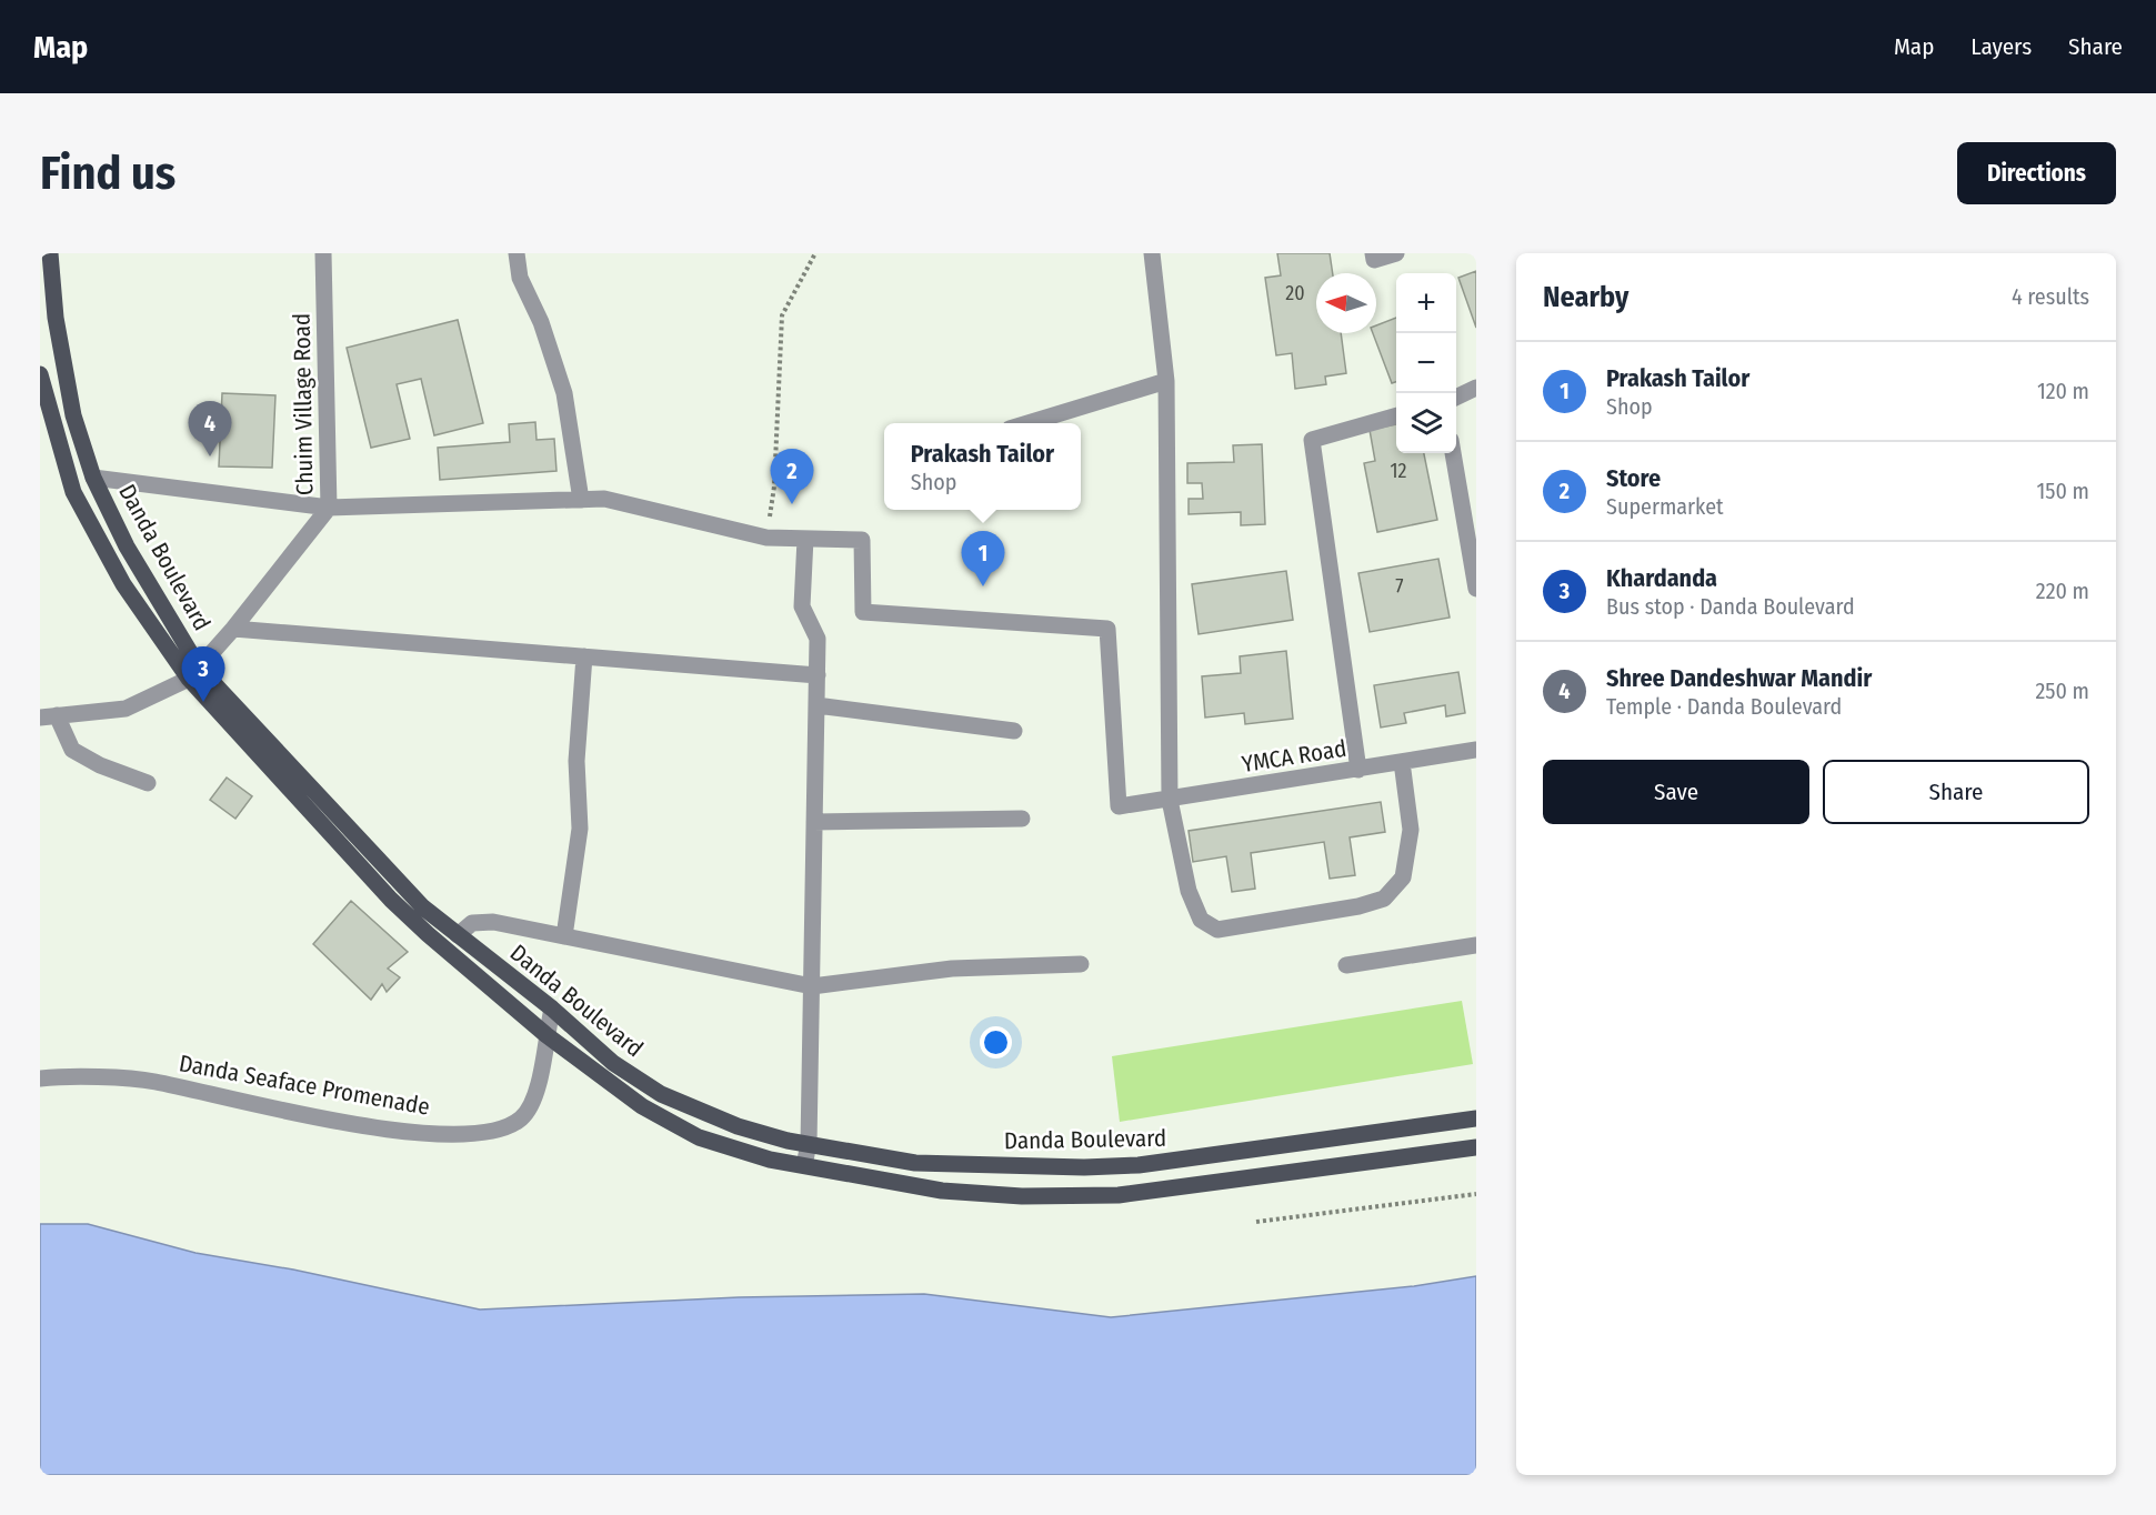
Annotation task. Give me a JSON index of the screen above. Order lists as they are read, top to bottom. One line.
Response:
{"streets":{"main road":["Danda Boulevard"],"street":["Chuim Village Road","YMCA Road","Danda Seaface Promenade"]},"crossings":[["Chuim Village Road","Danda Boulevard"],["Danda Boulevard","Danda Seaface Promenade"]],"house_numbers":["20","12","7"],"north":"left","page":{"header":"Map","nav":["Map","Layers","Share"],"buttons":["Directions",["Save","Share"]],"title":"Find us","heading":["Nearby","4 results"],"map_buttons":["+","−"],"list":[{"mark":"1","name":"Prakash Tailor","note":"Shop","value":"120 m"},{"mark":"2","name":"Store","note":"Supermarket","value":"150 m"},{"mark":"3","name":"Khardanda","note":"Bus stop · Danda Boulevard","value":"220 m"},{"mark":"4","name":"Shree Dandeshwar Mandir","note":"Temple · Danda Boulevard","value":"250 m"}],"pins":["4","2","1","3"],"popup":["Prakash Tailor","Shop"]}}
